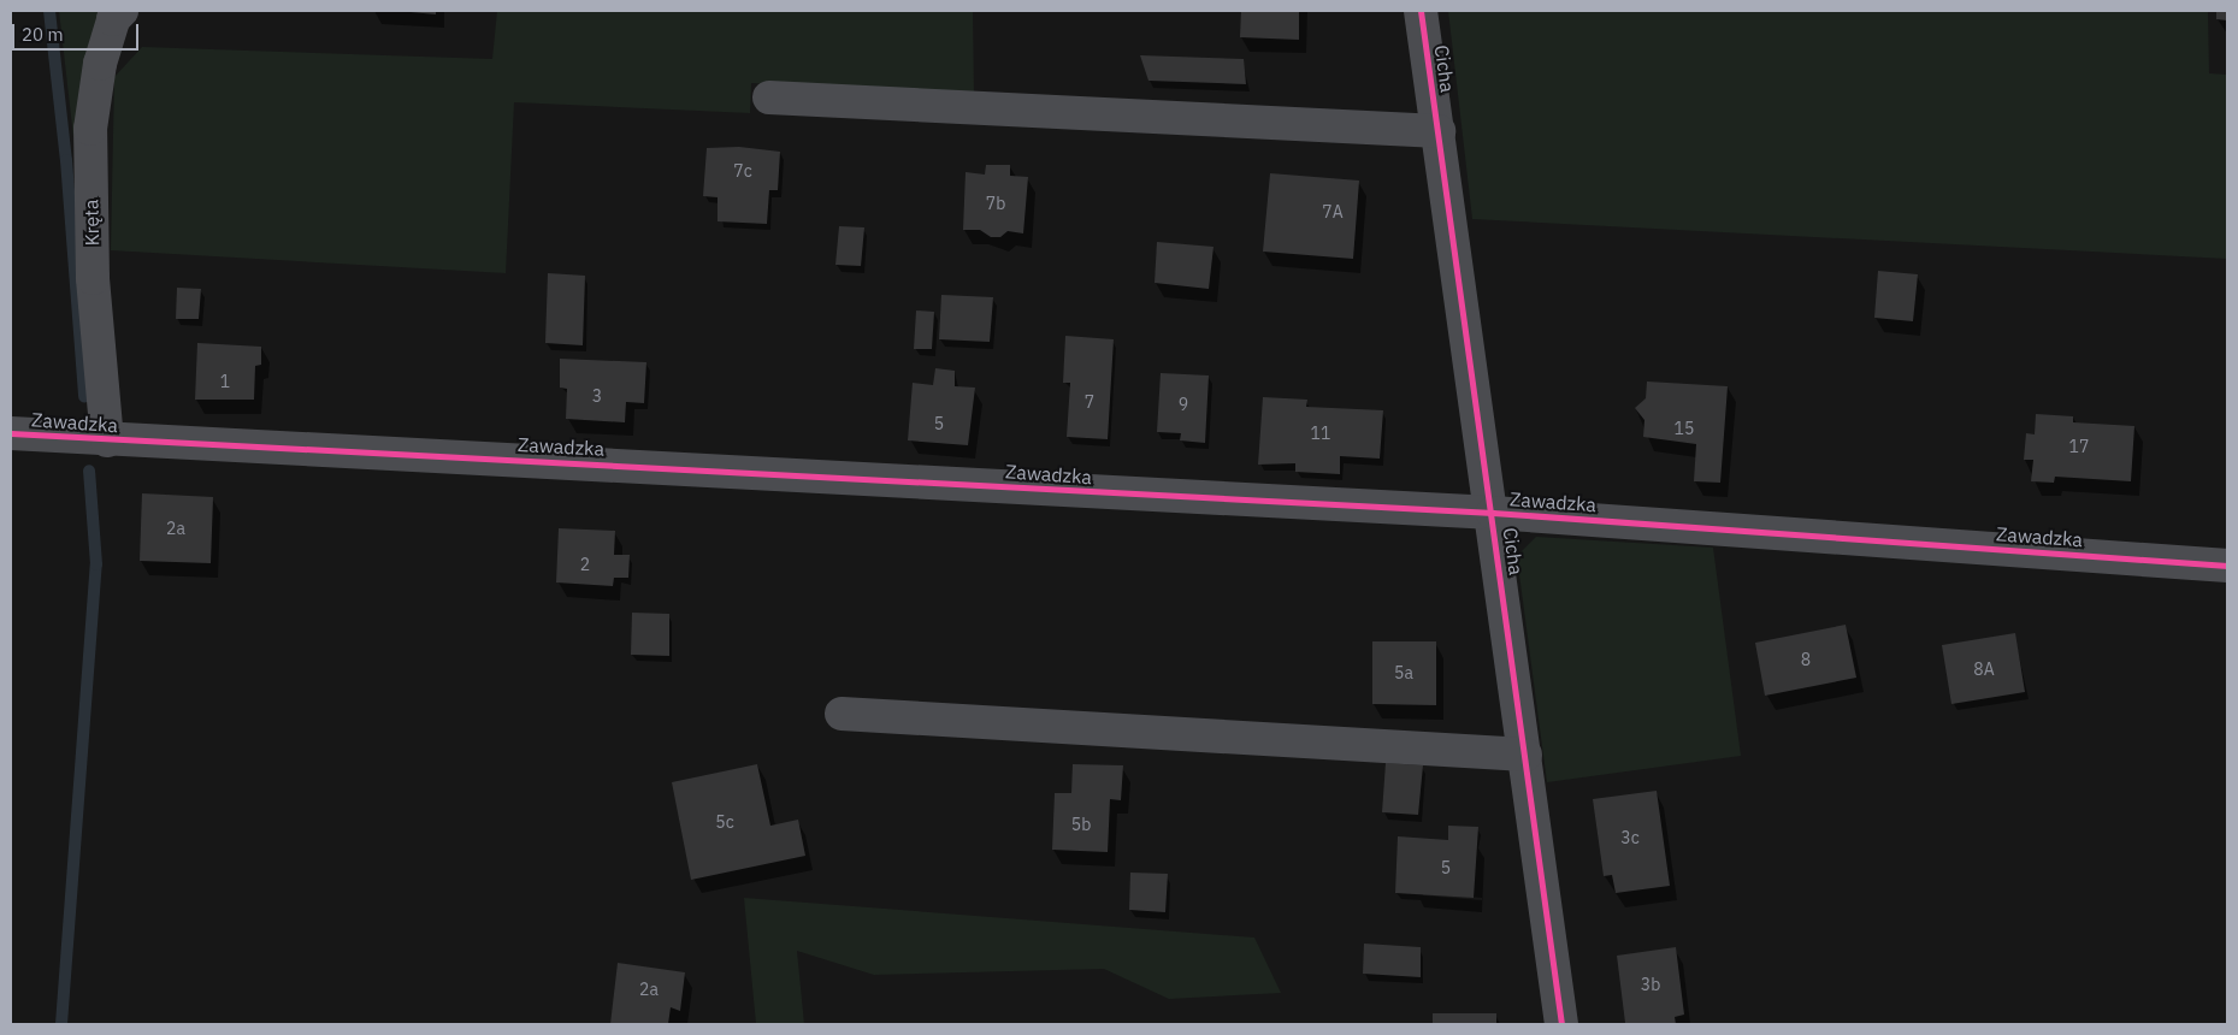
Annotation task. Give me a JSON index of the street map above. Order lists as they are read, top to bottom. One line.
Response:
{"streets":{"street":["Cicha","Kręta","Zawadzka"]},"crossings":[["Cicha","Zawadzka"],["Kręta","Zawadzka"]],"house_numbers":["7c","7b","7A","1","3","7","9","5","15","11","17","2a","2","8","8A","5a","5c","5b","3c","5","3b","2a"],"scale_bar":"20 m"}
